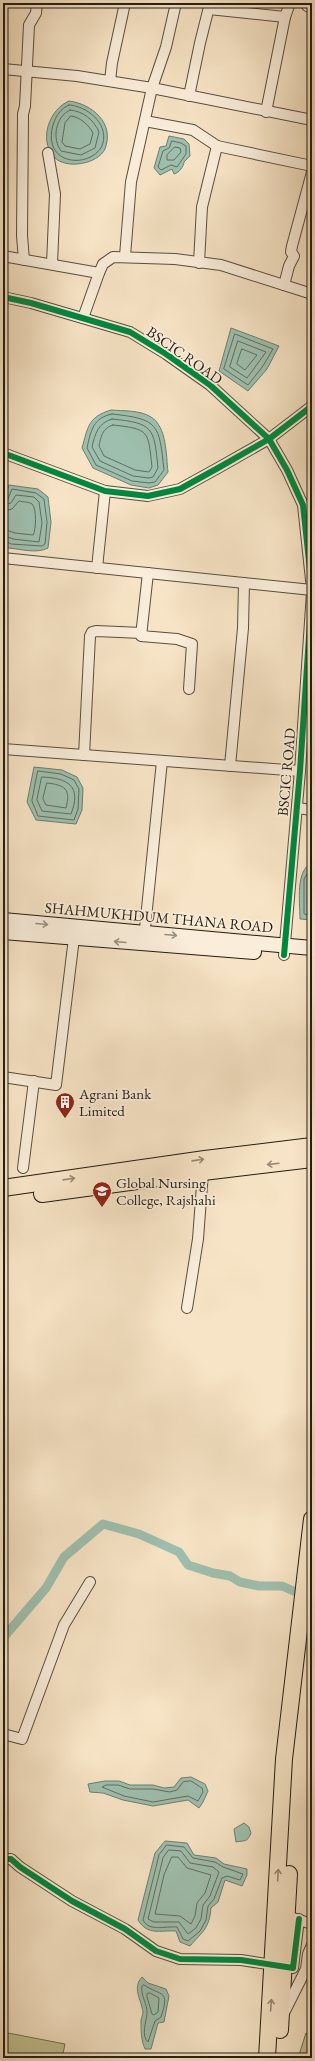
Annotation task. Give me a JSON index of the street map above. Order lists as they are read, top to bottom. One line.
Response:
{"streets":{"main road":["SHAHMUKHDUM THANA ROAD"],"street":["BSCIC ROAD"]},"crossings":[["BSCIC ROAD","SHAHMUKHDUM THANA ROAD"]],"places":{"building":["Agrani Bank Limited"],"school or university":["Global Nursing College, Rajshahi"]}}
